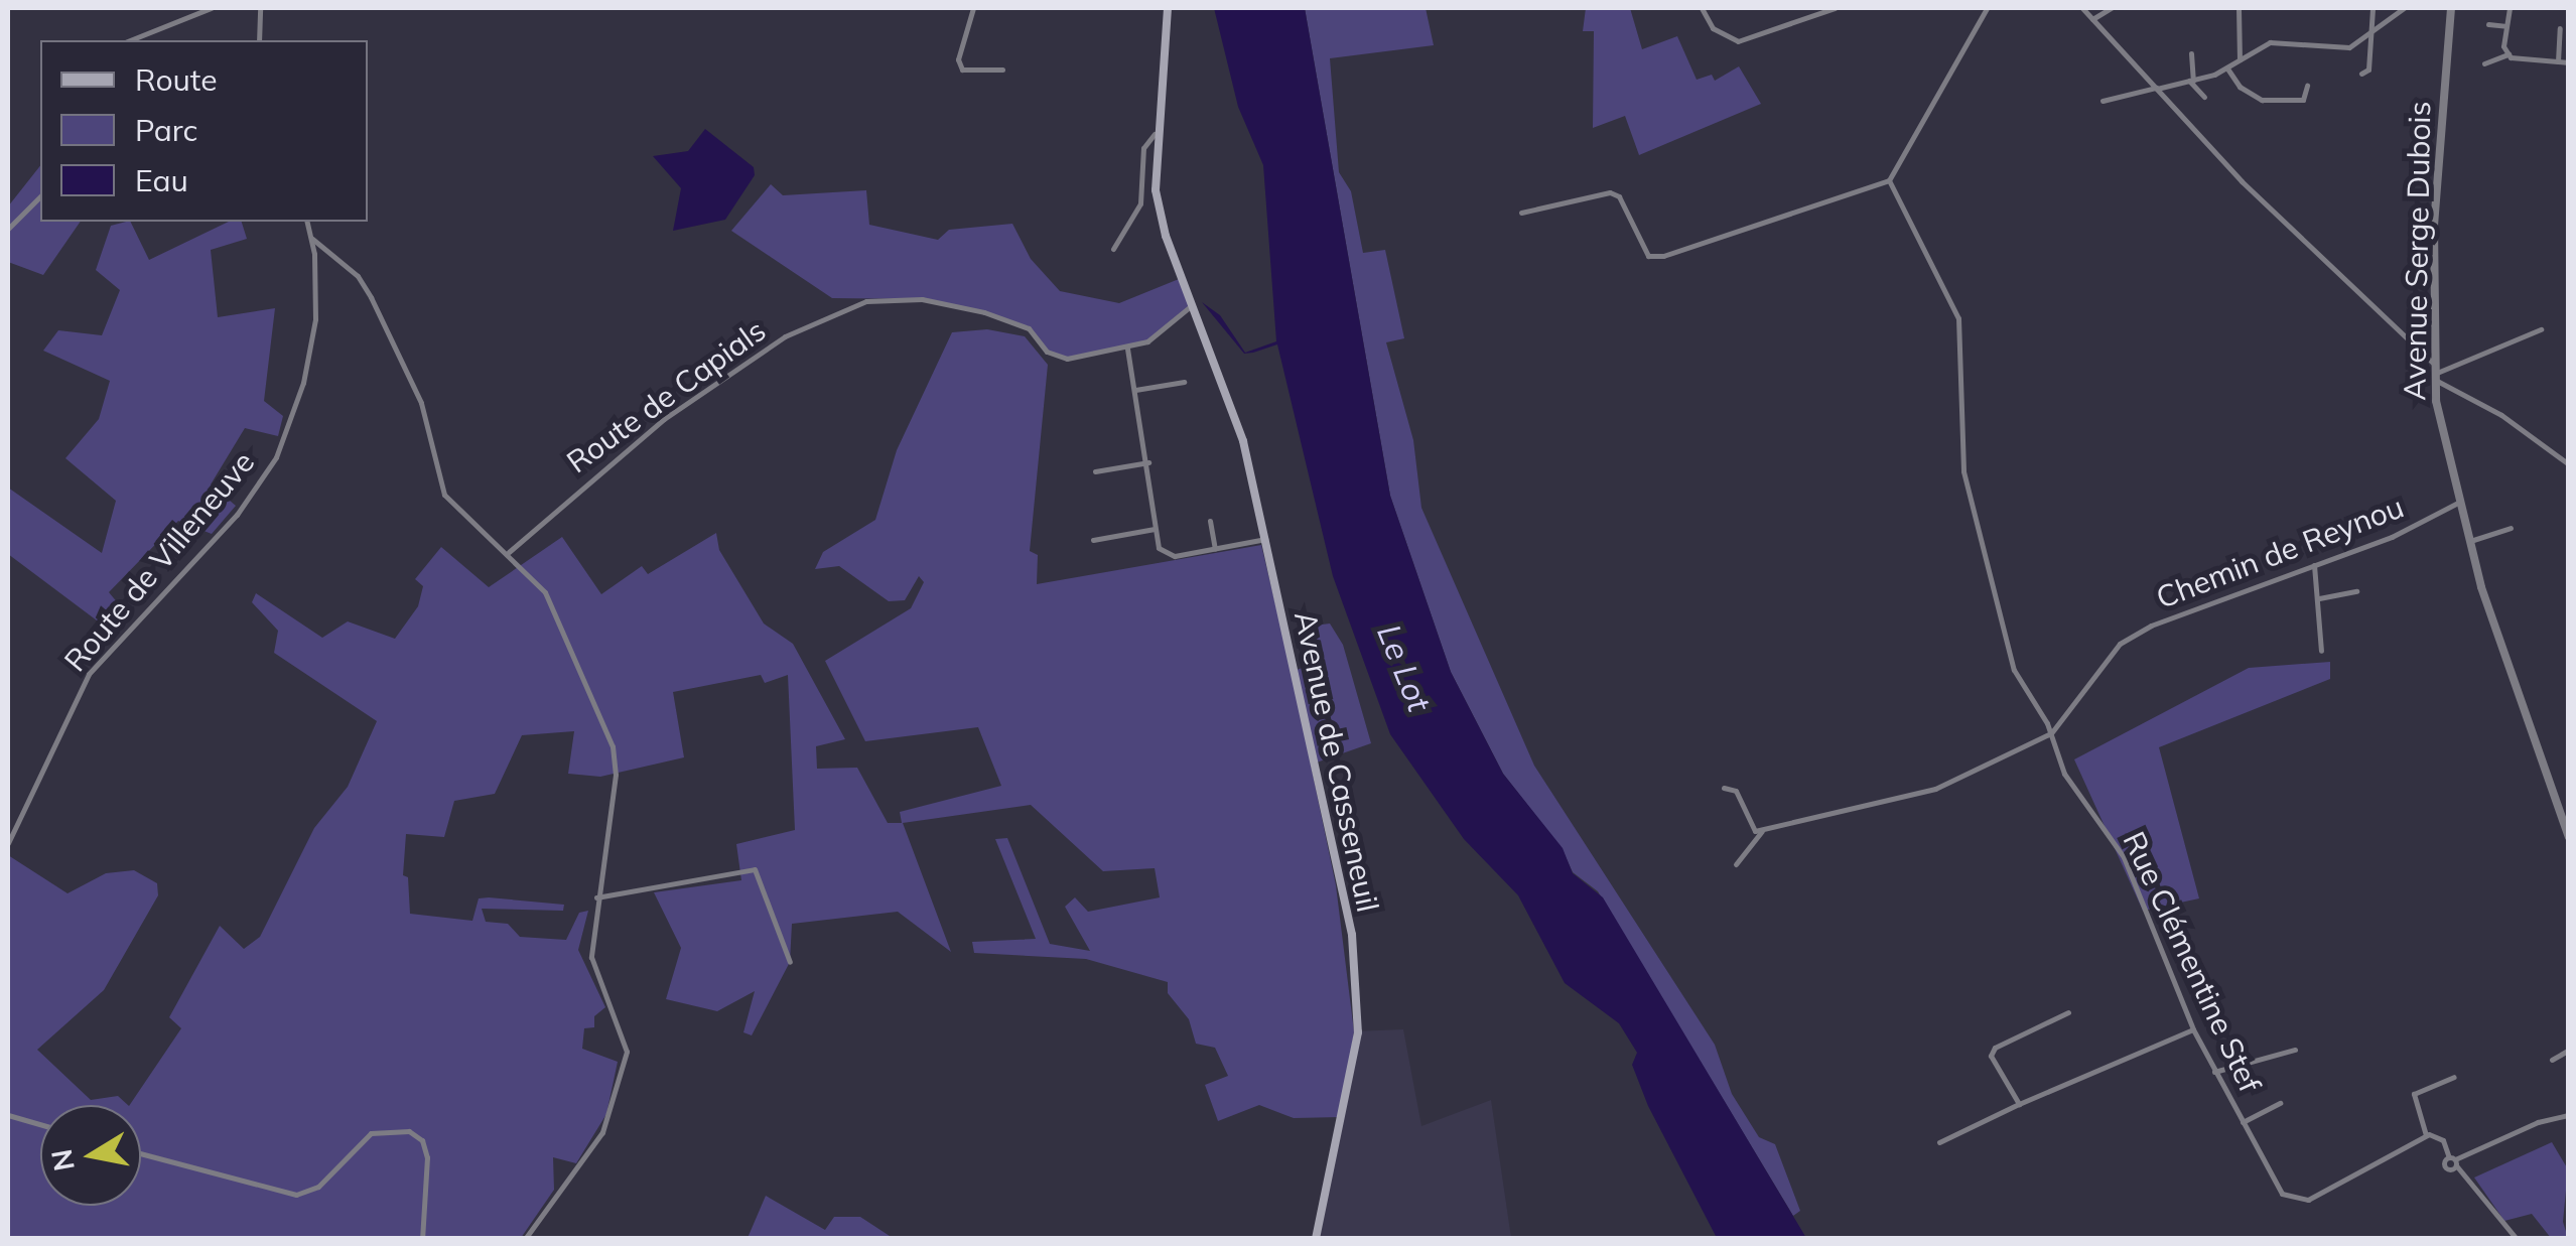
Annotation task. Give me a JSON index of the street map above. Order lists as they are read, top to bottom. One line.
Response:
{"streets":{"main road":["Avenue de Casseneuil"],"street":["Avenue Serge Dubois","Route de Capials","Chemin de Reynou","Route de Villeneuve","Rue Clémentine Stef"]},"crossings":[["Avenue Serge Dubois","Chemin de Reynou"],["Route de Capials","Avenue de Casseneuil"],["Chemin de Reynou","Rue Clémentine Stef"]],"water":["Le Lot"],"legend":["Route","Parc","Eau"],"north":"left"}
